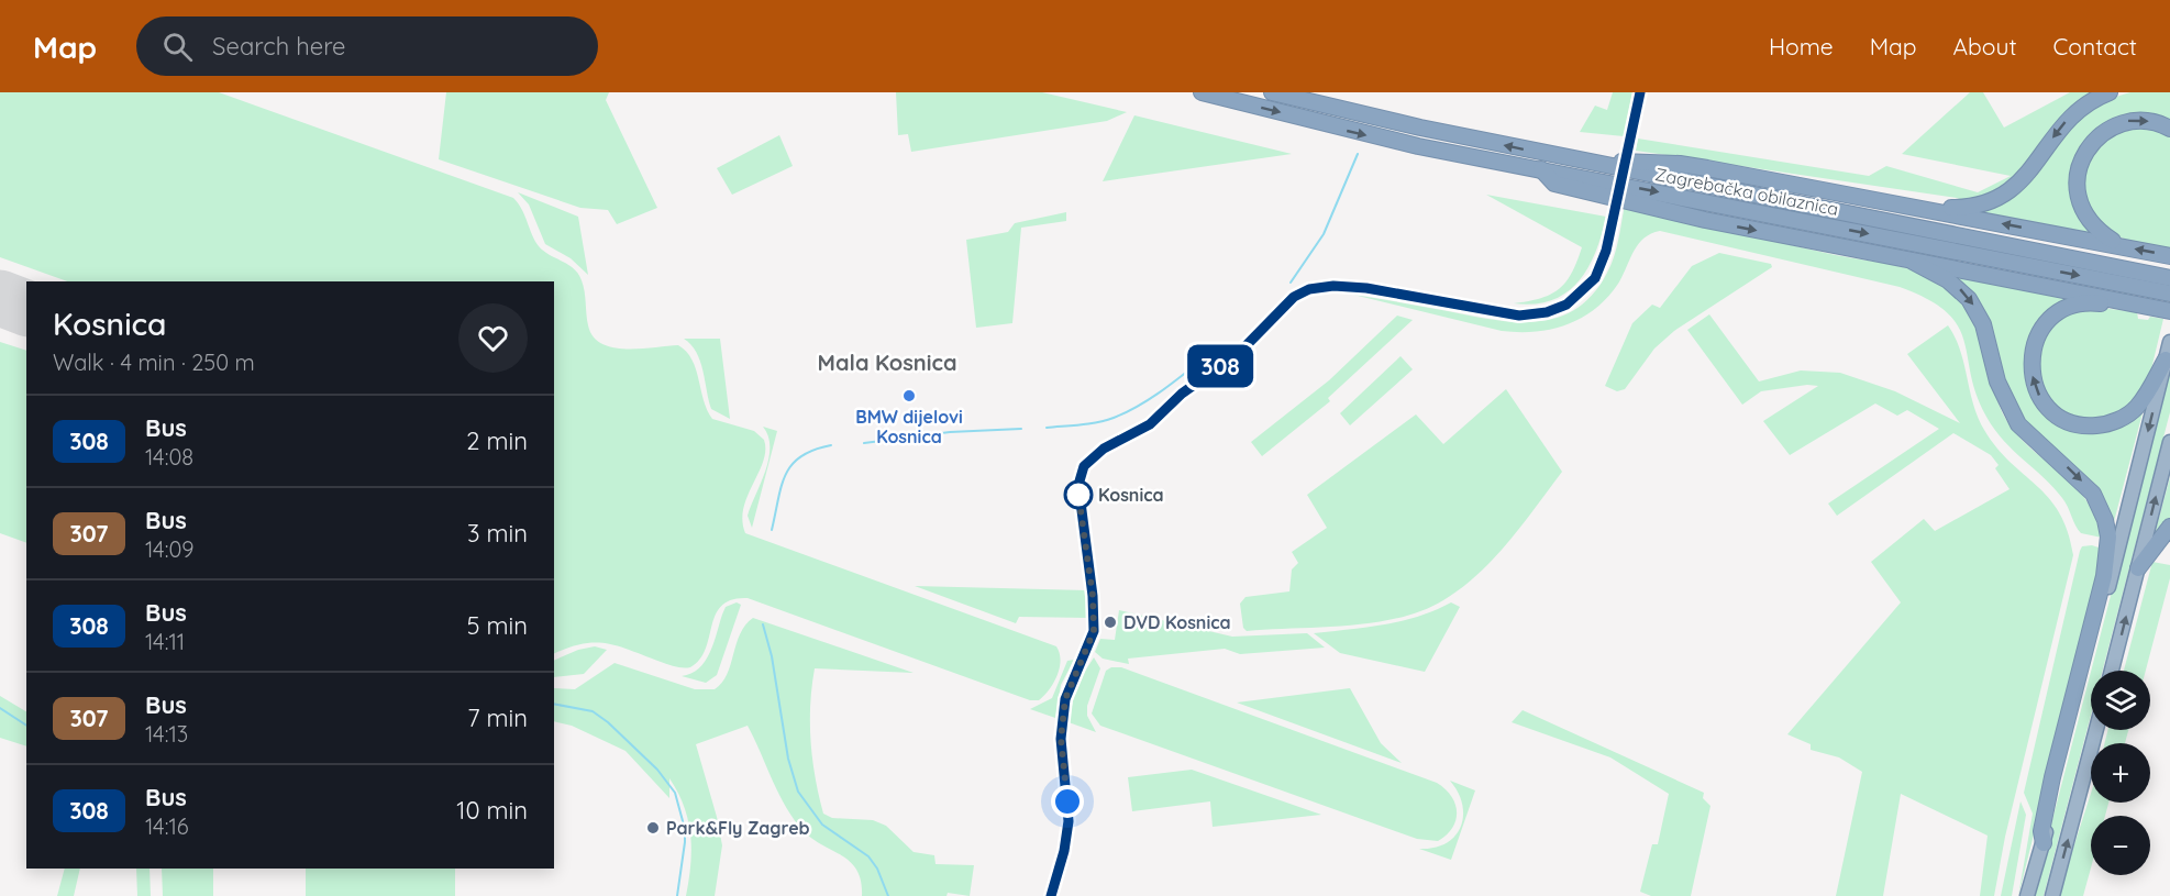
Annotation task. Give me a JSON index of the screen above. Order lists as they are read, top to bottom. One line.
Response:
{"streets":{"highway":["Zagrebačka obilaznica"]},"districts":["Mala Kosnica"],"places":["BMW dijelovi Kosnica","Kosnica","DVD Kosnica","Park&Fly Zagreb"],"lines":["bus line 308"],"page":{"header":"Map","search":"Search here","nav":["Home","Map","About","Contact"],"on_map":"308","heading":["Kosnica","Walk · 4 min · 250 m"],"list":[{"mark":"308","name":"Bus","note":"14:08","value":"2 min"},{"mark":"307","name":"Bus","note":"14:09","value":"3 min"},{"mark":"308","name":"Bus","note":"14:11","value":"5 min"},{"mark":"307","name":"Bus","note":"14:13","value":"7 min"},{"mark":"308","name":"Bus","note":"14:16","value":"10 min"}],"map_buttons":["+","−"]}}
